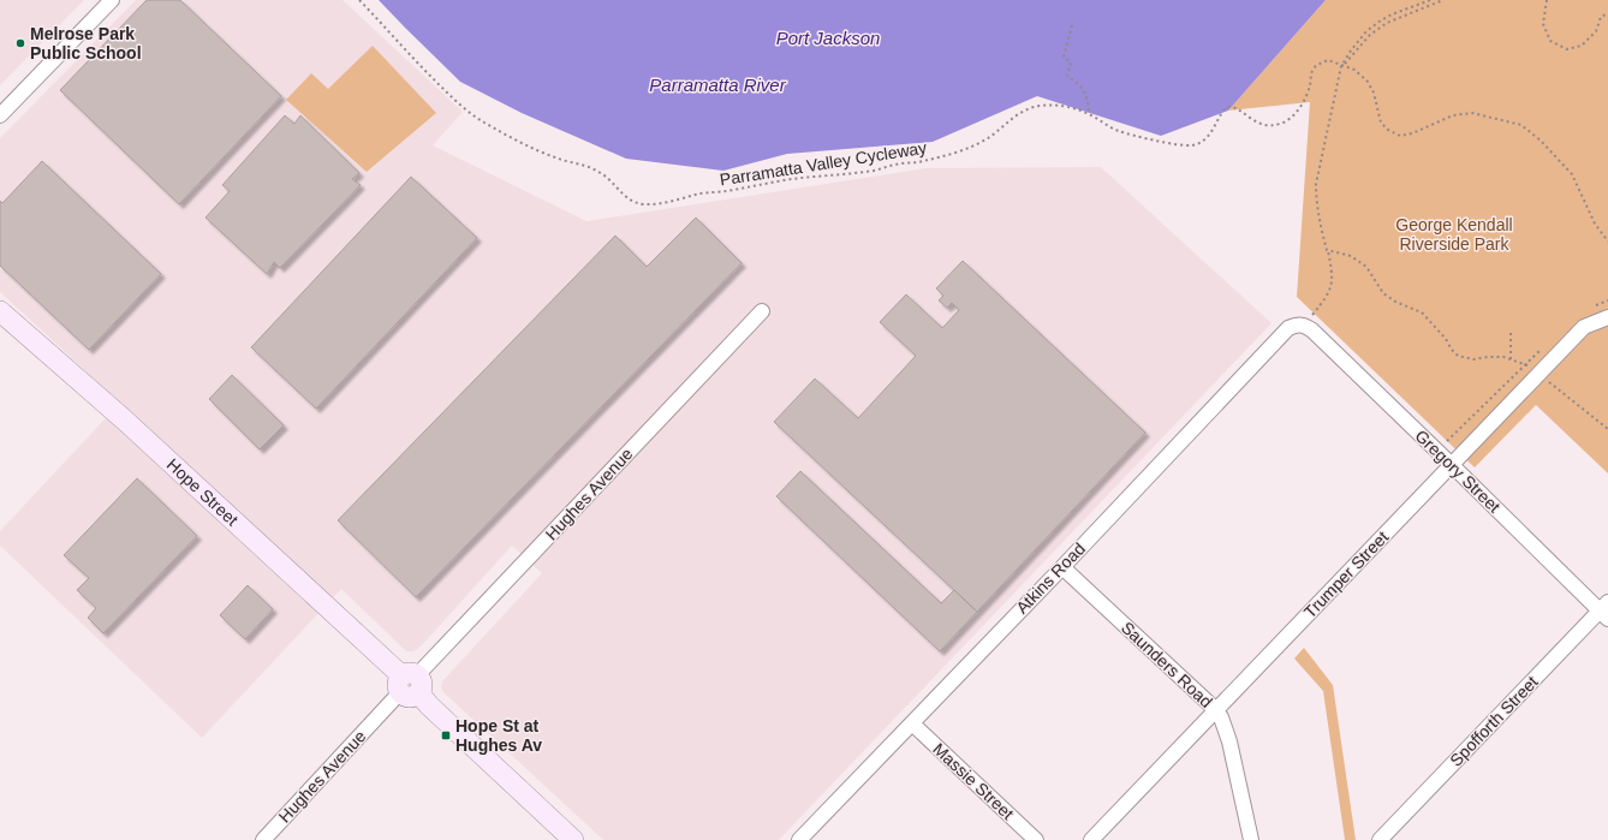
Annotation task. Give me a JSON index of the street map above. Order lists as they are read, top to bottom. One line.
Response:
{"streets":{"street":["Gregory Street","Hope Street","Hughes Avenue","Trumper Street","Atkins Road","Saunders Road","Spofforth Street","Massie Street"],"path":["Parramatta Valley Cycleway"]},"crossings":[["Gregory Street","Trumper Street"],["Gregory Street","Atkins Road"],["Gregory Street","Spofforth Street"],["Hope Street","Hughes Avenue"],["Trumper Street","Saunders Road"],["Atkins Road","Saunders Road"],["Atkins Road","Massie Street"]],"water":["Port Jackson","Parramatta River"],"parks":["George Kendall Riverside Park"],"places":{"other":["Melrose Park Public School"],"transit":["Hope St at Hughes Av"]}}
